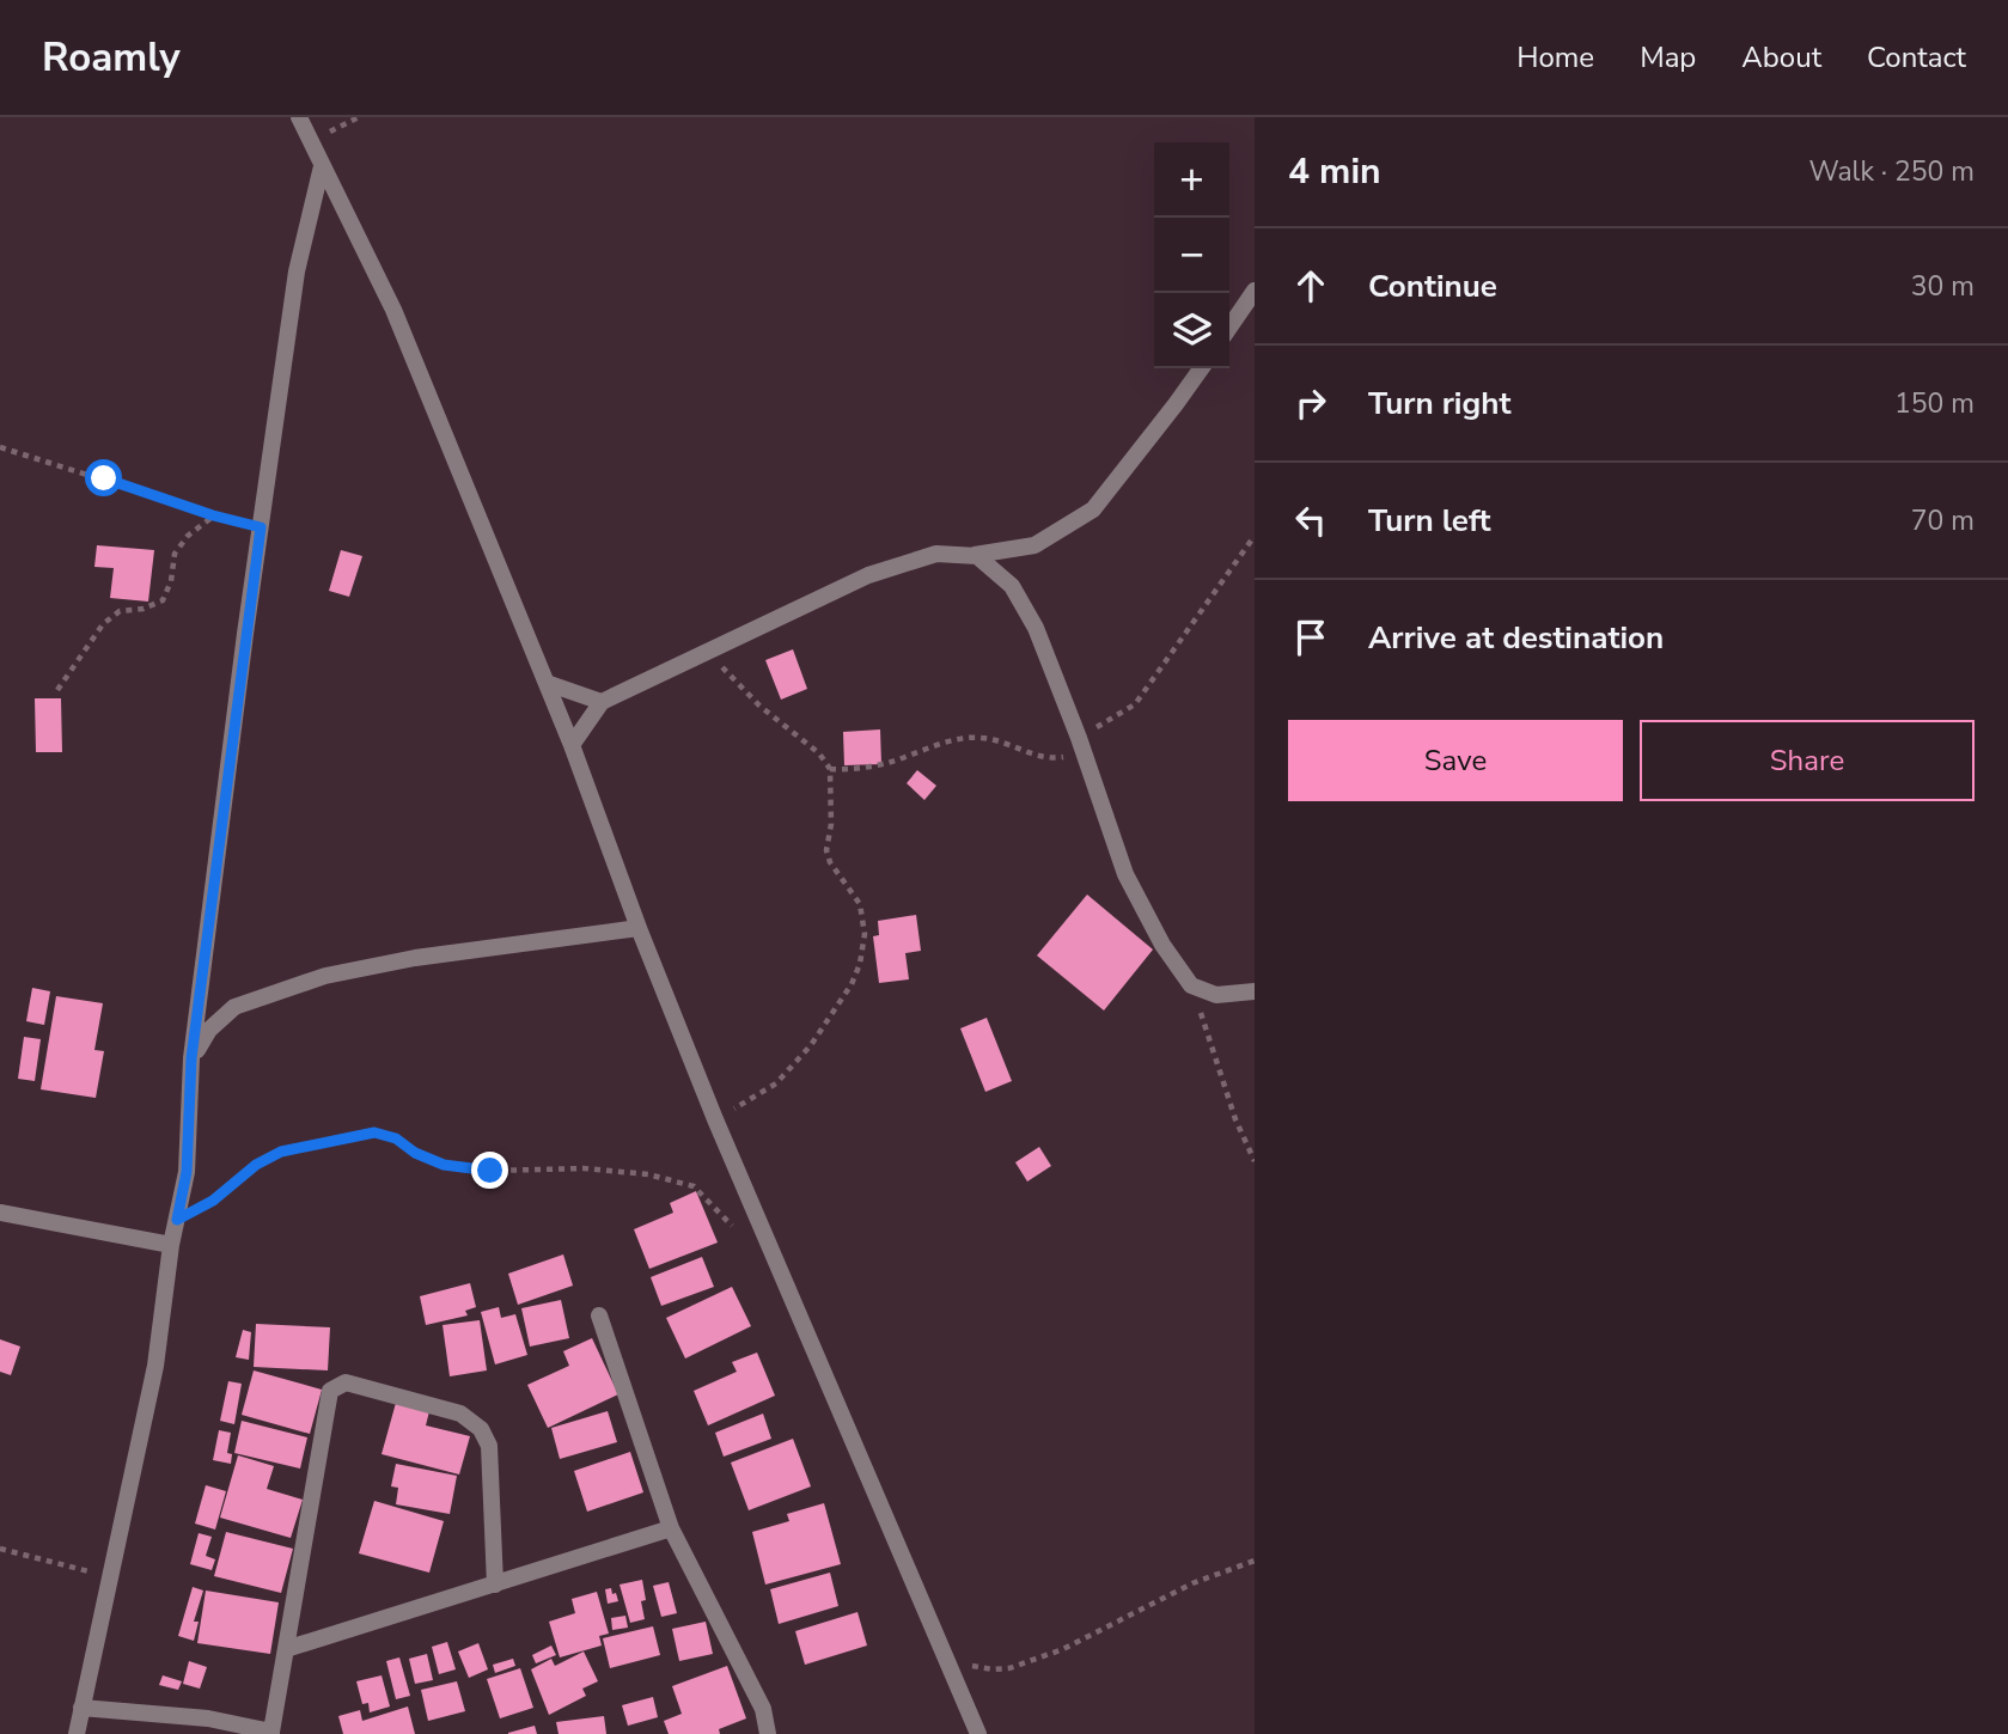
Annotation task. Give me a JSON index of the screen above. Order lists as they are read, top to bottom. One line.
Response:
{"page":{"header":"Roamly","nav":["Home","Map","About","Contact"],"heading":["4 min","Walk · 250 m"],"map_buttons":["+","−"],"list":[["Continue","30 m"],["Turn right","150 m"],["Turn left","70 m"],"Arrive at destination"],"buttons":["Save","Share"]}}
